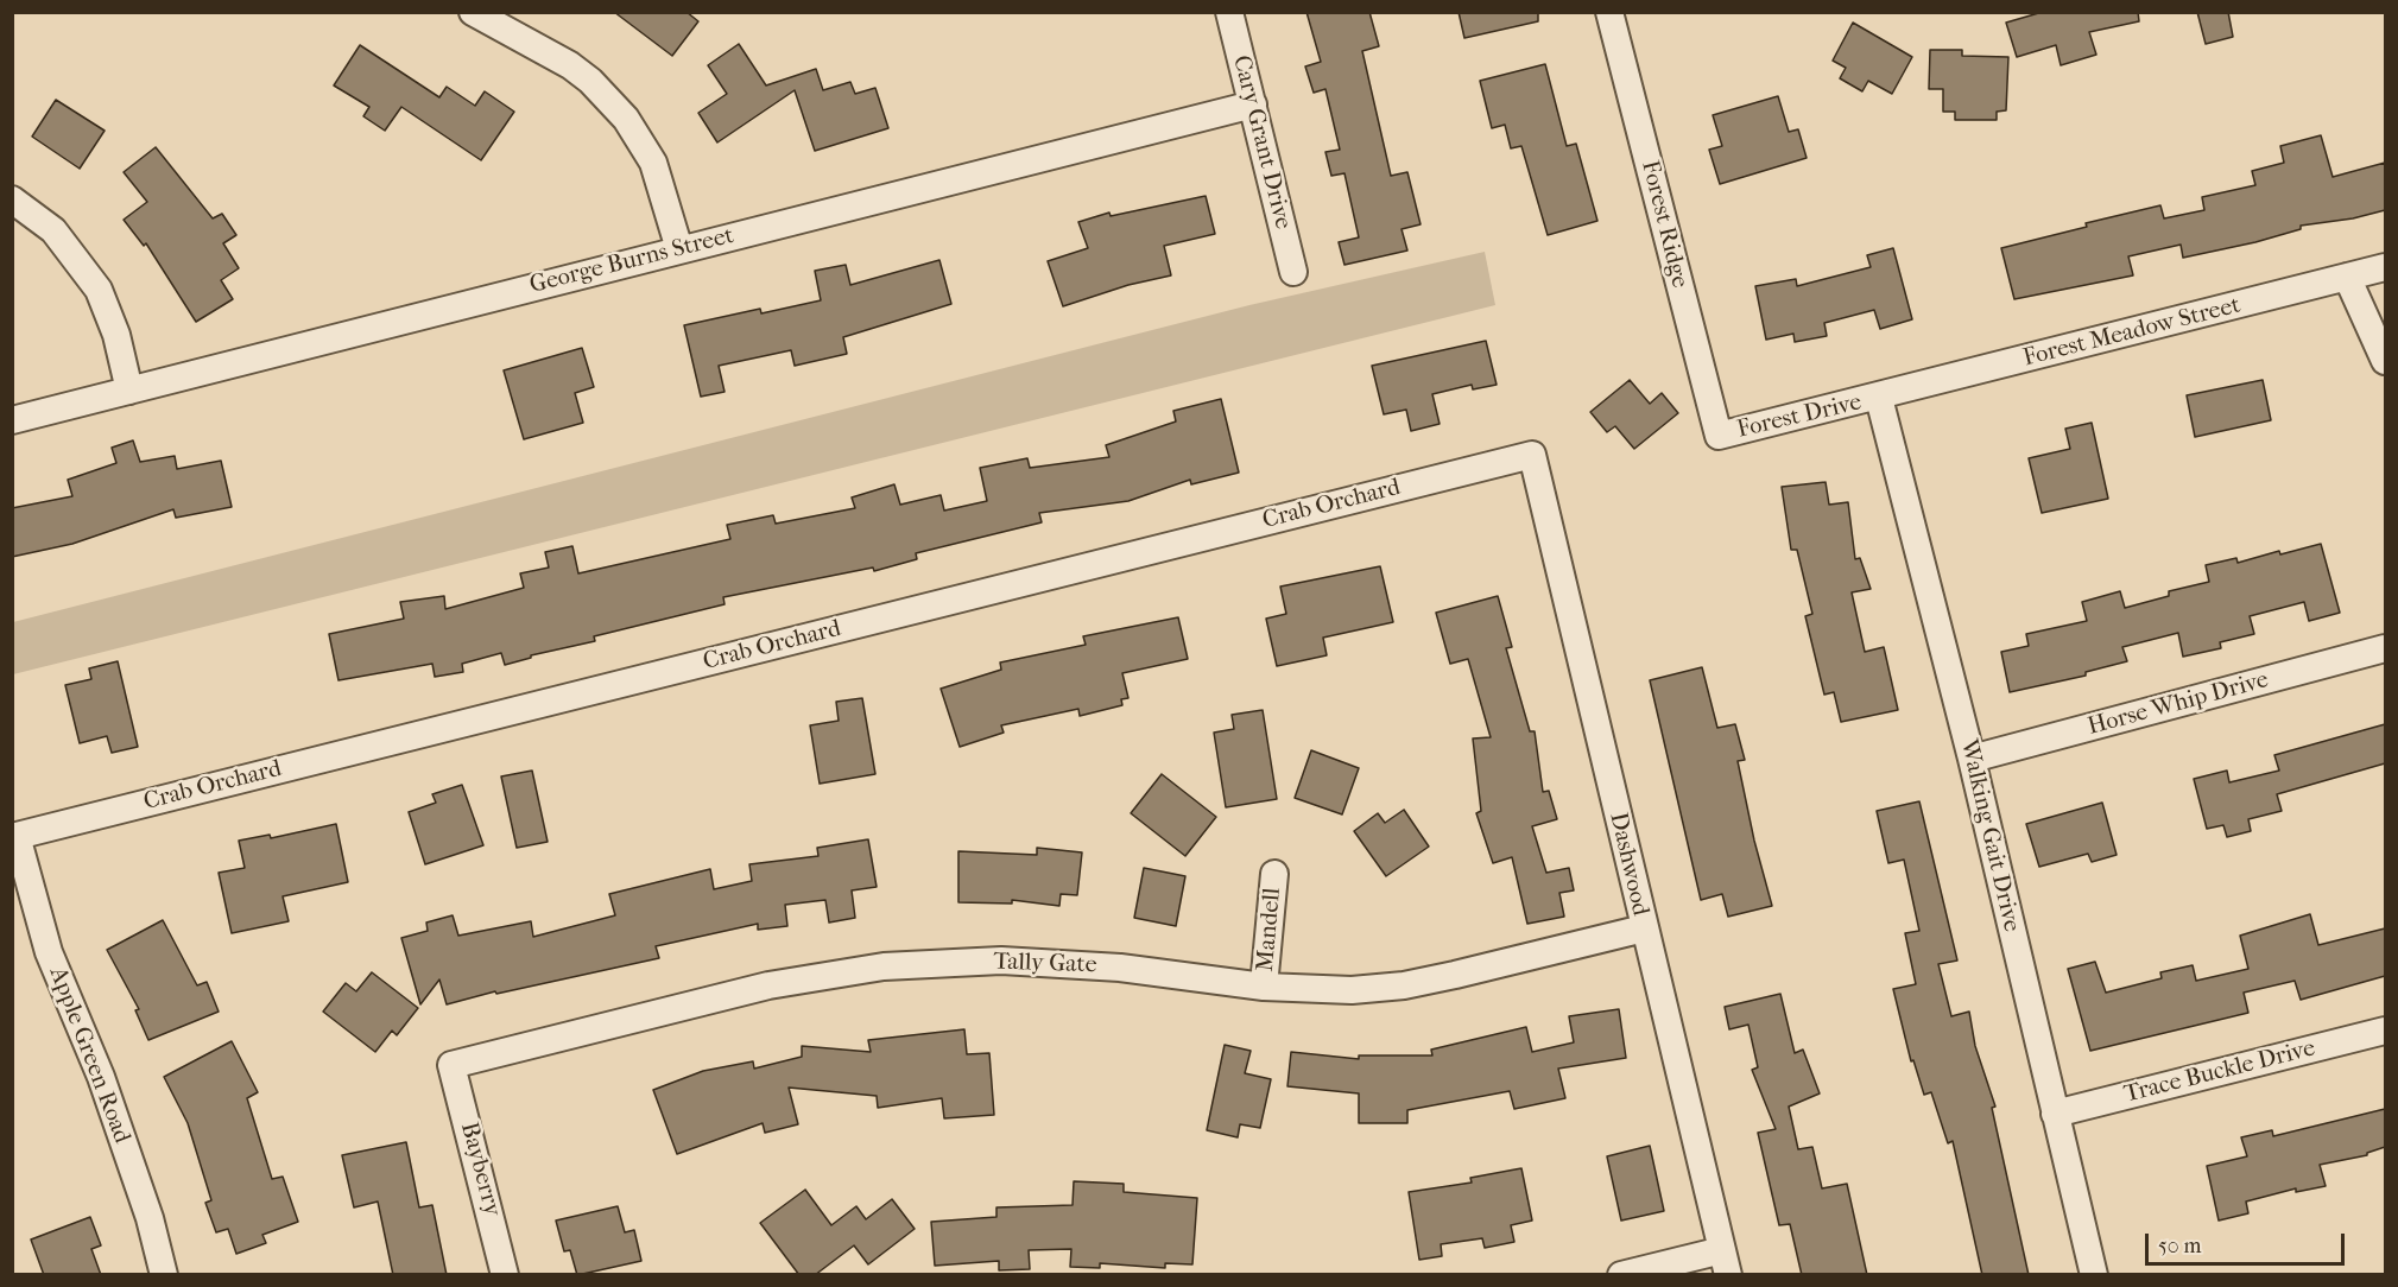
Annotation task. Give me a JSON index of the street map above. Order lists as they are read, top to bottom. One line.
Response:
{"streets":{"street":["Cary Grant Drive","Forest Ridge","George Burns Street","Forest Meadow Street","Forest Drive","Crab Orchard","Horse Whip Drive","Walking Gait Drive","Dashwood","Mandell","Tally Gate","Apple Green Road","Trace Buckle Drive","Bayberry"]},"crossings":[["Cary Grant Drive","George Burns Street"],["Forest Ridge","Forest Drive"],["Forest Meadow Street","Forest Drive"],["Forest Meadow Street","Walking Gait Drive"],["Forest Drive","Walking Gait Drive"],["Crab Orchard","Dashwood"],["Crab Orchard","Apple Green Road"],["Horse Whip Drive","Walking Gait Drive"],["Walking Gait Drive","Trace Buckle Drive"],["Dashwood","Tally Gate"],["Mandell","Tally Gate"],["Tally Gate","Bayberry"]],"scale_bar":"50 m"}
